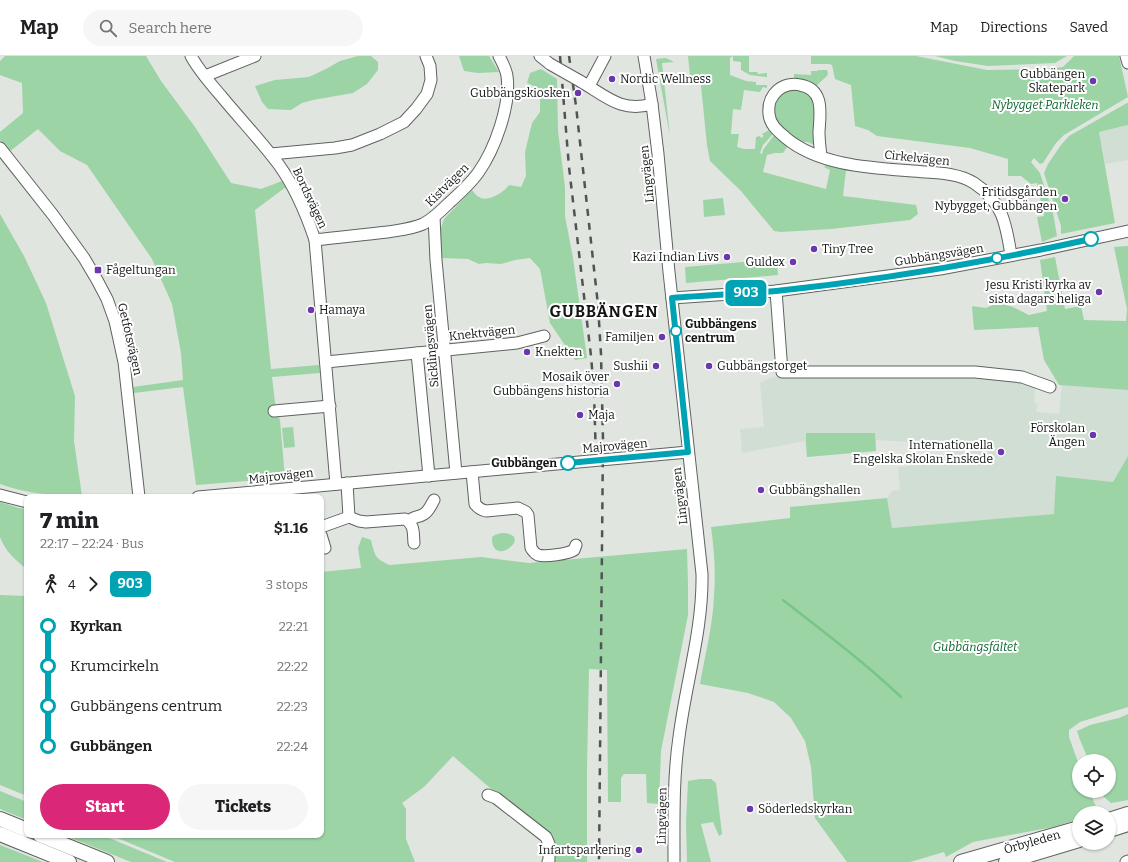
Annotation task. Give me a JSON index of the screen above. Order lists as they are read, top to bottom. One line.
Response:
{"streets":{"main road":["Örbyleden"],"street":["Cirkelvägen","Lingvägen","Kistvägen","Bordsvägen","Gubbängsvägen","Knektvägen","Getfotsvägen","Sicklingsvägen","Majrovägen"]},"crossings":[["Cirkelvägen","Gubbängsvägen"],["Lingvägen","Gubbängsvägen"],["Lingvägen","Majrovägen"],["Kistvägen","Bordsvägen"],["Kistvägen","Sicklingsvägen"],["Bordsvägen","Knektvägen"],["Bordsvägen","Majrovägen"],["Knektvägen","Sicklingsvägen"],["Sicklingsvägen","Majrovägen"]],"districts":["GUBBÄNGEN"],"parks":["Nybygget Parkleken","Gubbängsfältet"],"places":{"other":["Nordic Wellness","Gubbängen Skatepark","Gubbängskiosken","Fritidsgården Nybygget, Gubbängen","Tiny Tree","Kazi Indian Livs","Guldex","Jesu Kristi kyrka av sista dagars heliga","Hamaya","Gubbängens centrum","Familjen","Knekten","Sushii","Gubbängstorget","Mosaik över Gubbängens historia","Maja","Förskolan Ängen","Internationella Engelska Skolan Enskede","Gubbängen","Gubbängshallen","Söderledskyrkan","Infartsparkering"],"transit":["Fågeltungan"]},"lines":["bus line 903"],"page":{"header":"Map","search":"Search here","nav":["Map","Directions","Saved"],"on_map":"903","heading":["7 min","22:17 – 22:24 · Bus","$1.16"],"legs":["4","903","3 stops"],"list":[{"name":"Kyrkan","value":"22:21"},{"name":"Krumcirkeln","value":"22:22"},{"name":"Gubbängens centrum","value":"22:23"},{"name":"Gubbängen","value":"22:24"}],"buttons":["Start","Tickets"]}}
